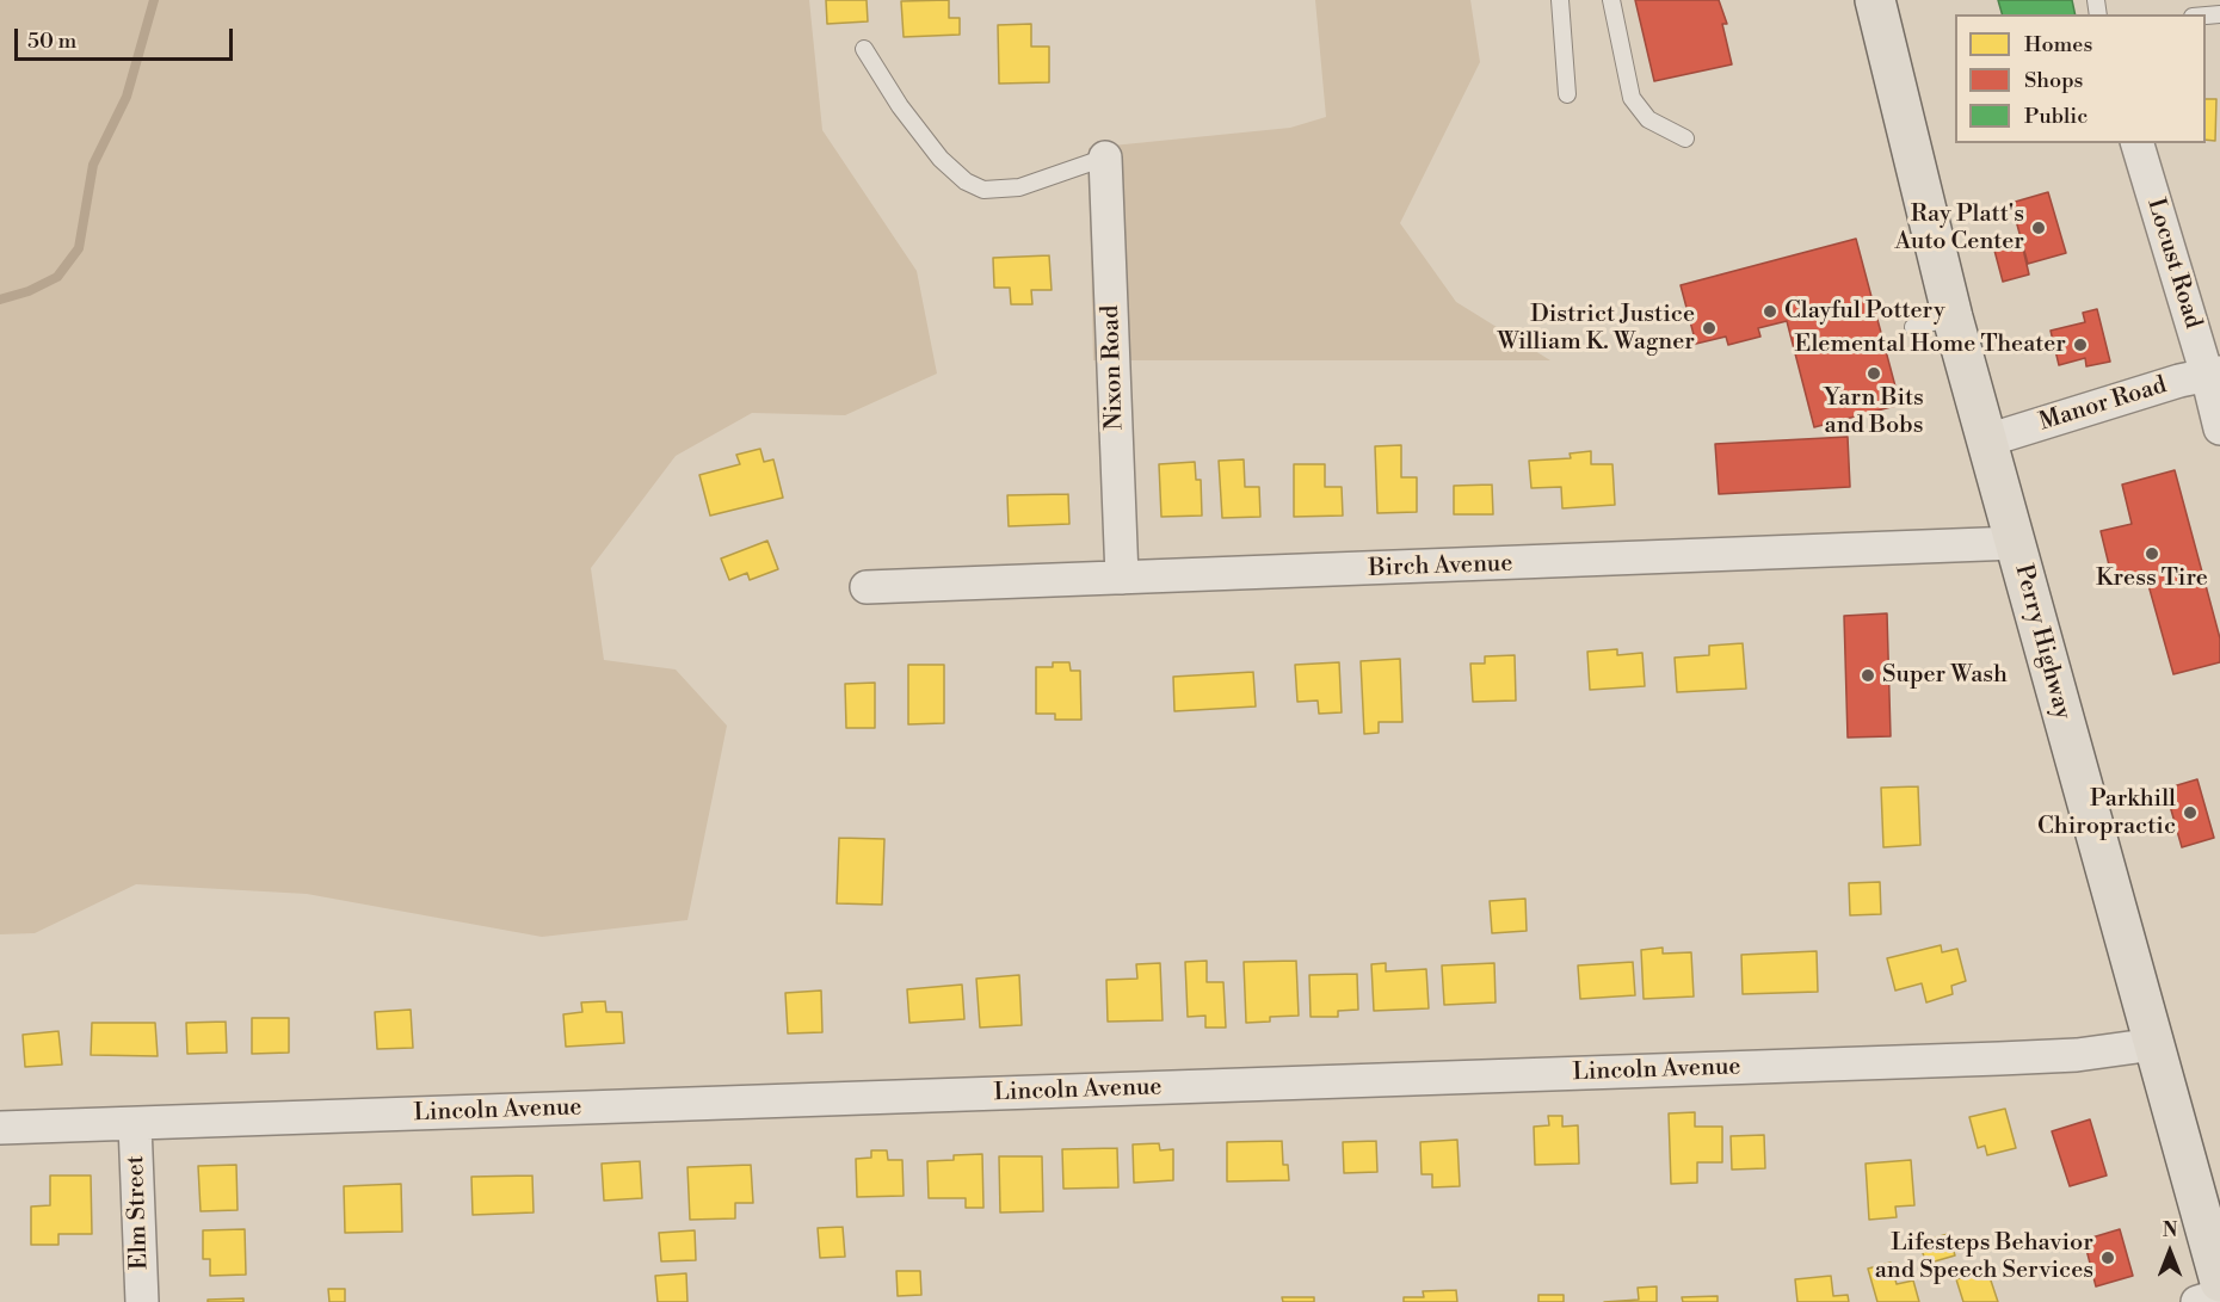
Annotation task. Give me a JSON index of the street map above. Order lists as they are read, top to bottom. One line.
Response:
{"streets":{"main road":["Perry Highway"],"street":["Locust Road","Nixon Road","Manor Road","Birch Avenue","Lincoln Avenue","Elm Street"]},"crossings":[["Locust Road","Manor Road"],["Nixon Road","Birch Avenue"],["Manor Road","Perry Highway"],["Birch Avenue","Perry Highway"],["Perry Highway","Lincoln Avenue"],["Lincoln Avenue","Elm Street"]],"places":["Ray Platt's Auto Center","Clayful Pottery","District Justice William K. Wagner","Elemental Home Theater","Yarn Bits and Bobs","Kress Tire","Super Wash","Parkhill Chiropractic","Lifesteps Behavior and Speech Services"],"legend":["Homes","Shops","Public"],"scale_bar":"50 m","north":"top"}
